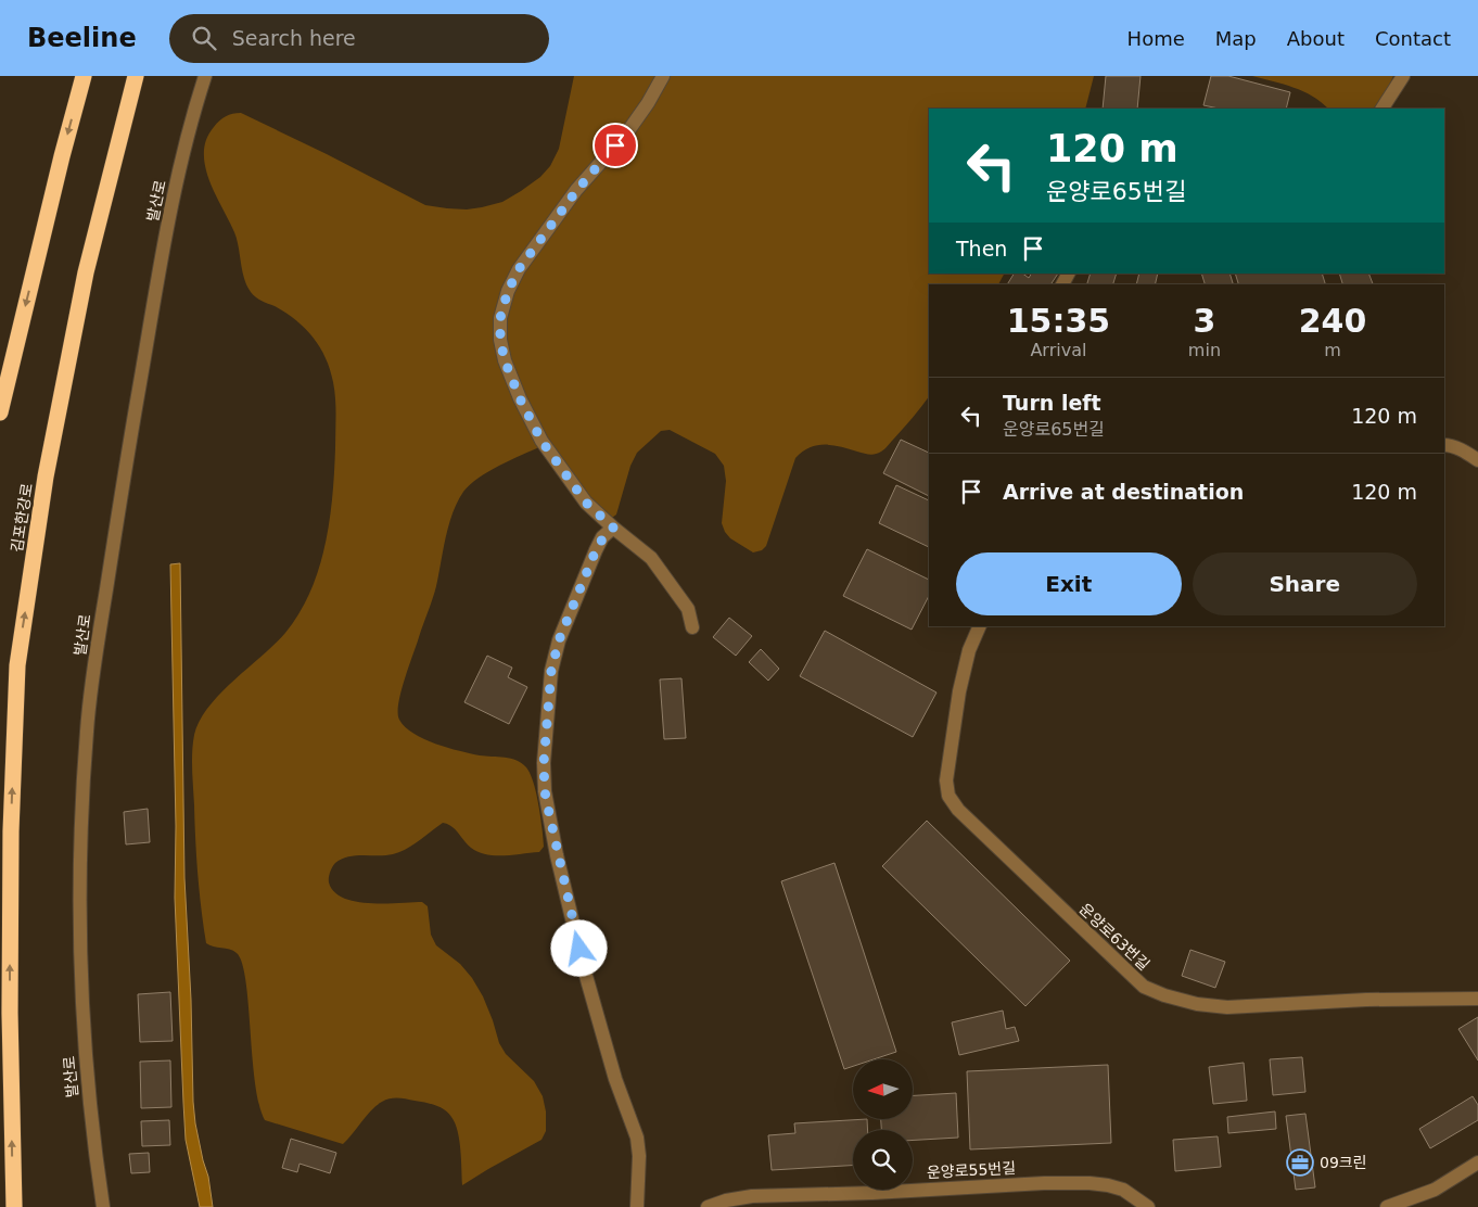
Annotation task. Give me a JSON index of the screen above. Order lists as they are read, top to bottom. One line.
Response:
{"streets":{"highway":["김포한강로"],"street":["발산로","운양로63번길","운양로55번길"]},"places":{"office":["09크린"]},"north":"left","page":{"header":"Beeline","search":"Search here","nav":["Home","Map","About","Contact"],"turn":["120 m","운양로65번길"],"then":"Then","eta":["15:35","Arrival","3","min","240","m"],"list":[{"name":"Turn left","note":"운양로65번길","value":"120 m"},{"name":"Arrive at destination","value":"120 m"}],"buttons":["Exit","Share"]}}
